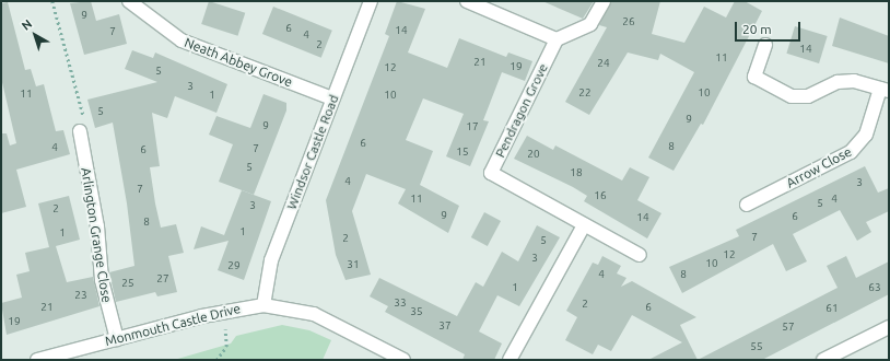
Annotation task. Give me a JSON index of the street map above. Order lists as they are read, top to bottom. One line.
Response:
{"streets":{"street":["Neath Abbey Grove","Pendragon Grove","Windsor Castle Road","Arrow Close","Arlington Grange Close","Monmouth Castle Drive"]},"crossings":[["Neath Abbey Grove","Windsor Castle Road"],["Windsor Castle Road","Monmouth Castle Drive"],["Arlington Grange Close","Monmouth Castle Drive"]],"house_numbers":["9","26","6","14","7","4","2","14","11","21","24","19","12","5","3","22","10","11","1","10","5","9","9","17","6","8","4","7","6","15","20","5","18","4","3","7","16","11","4","5","3","2","9","6","14","8","1","1","7","2","5","12","3","10","31","29","4","8","27","25","1","63","23","33","2","21","6","61","35","19","37","57","55"],"scale_bar":"20 m","north":"top left"}
